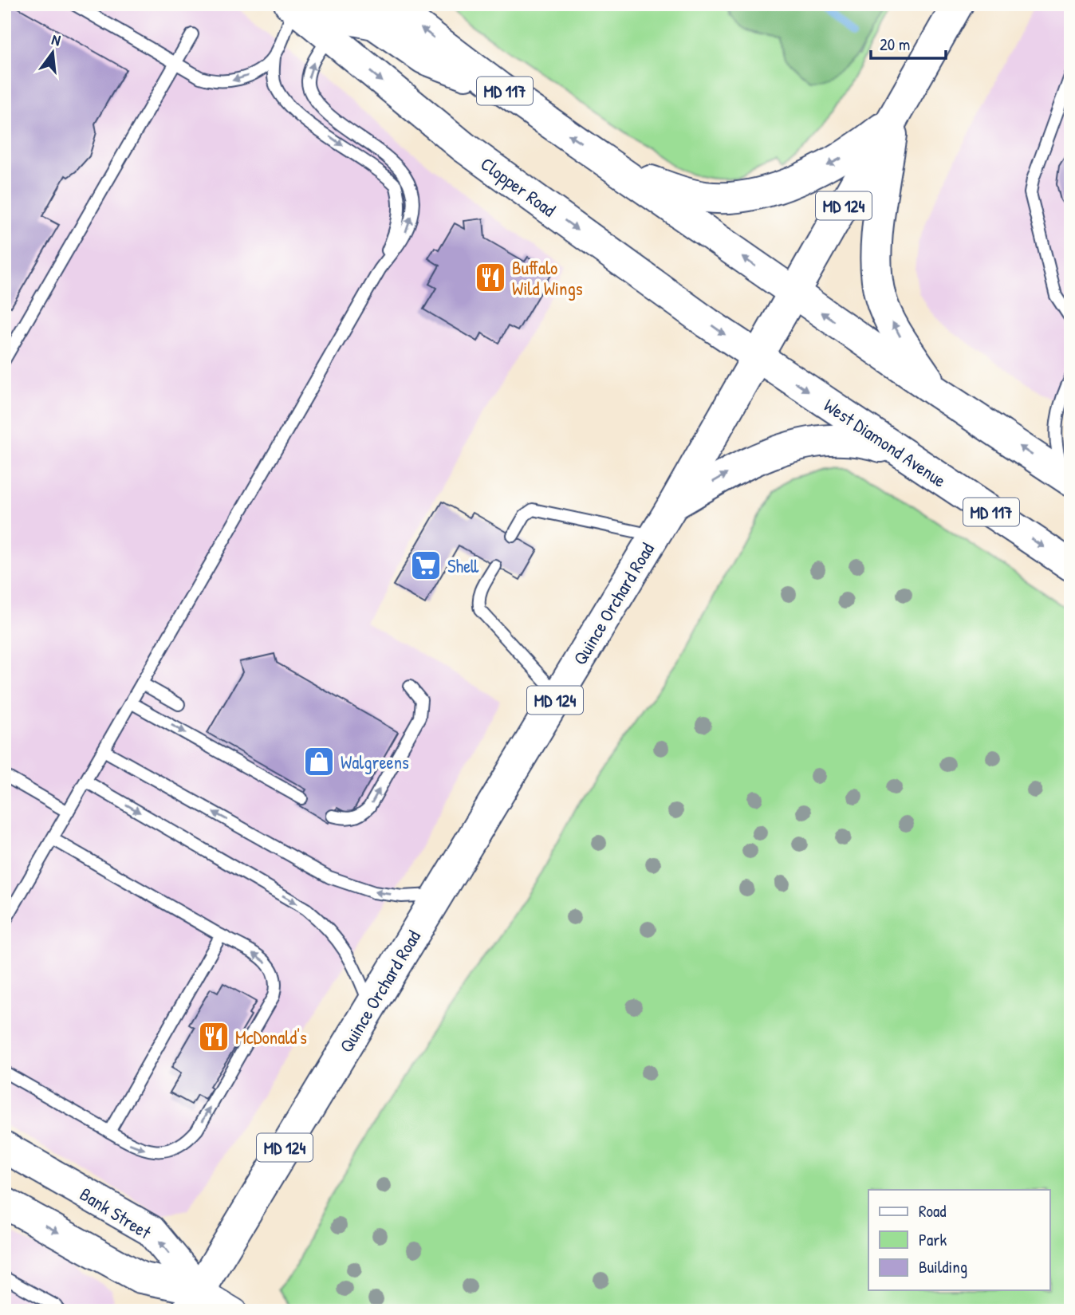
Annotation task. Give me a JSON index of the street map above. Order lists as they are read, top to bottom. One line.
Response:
{"streets":{"main road":["MD 117","Clopper Road","MD 124","West Diamond Avenue","Quince Orchard Road","Bank Street"]},"crossings":[["MD 117","Quince Orchard Road"],["Clopper Road","West Diamond Avenue"],["Clopper Road","Quince Orchard Road"],["West Diamond Avenue","Quince Orchard Road"],["Quince Orchard Road","Bank Street"]],"places":{"restaurant":["Buffalo Wild Wings","McDonald's"],"supermarket":["Shell"],"shop":["Walgreens"]},"legend":["Road","Park","Building"],"scale_bar":"20 m","north":"top"}
